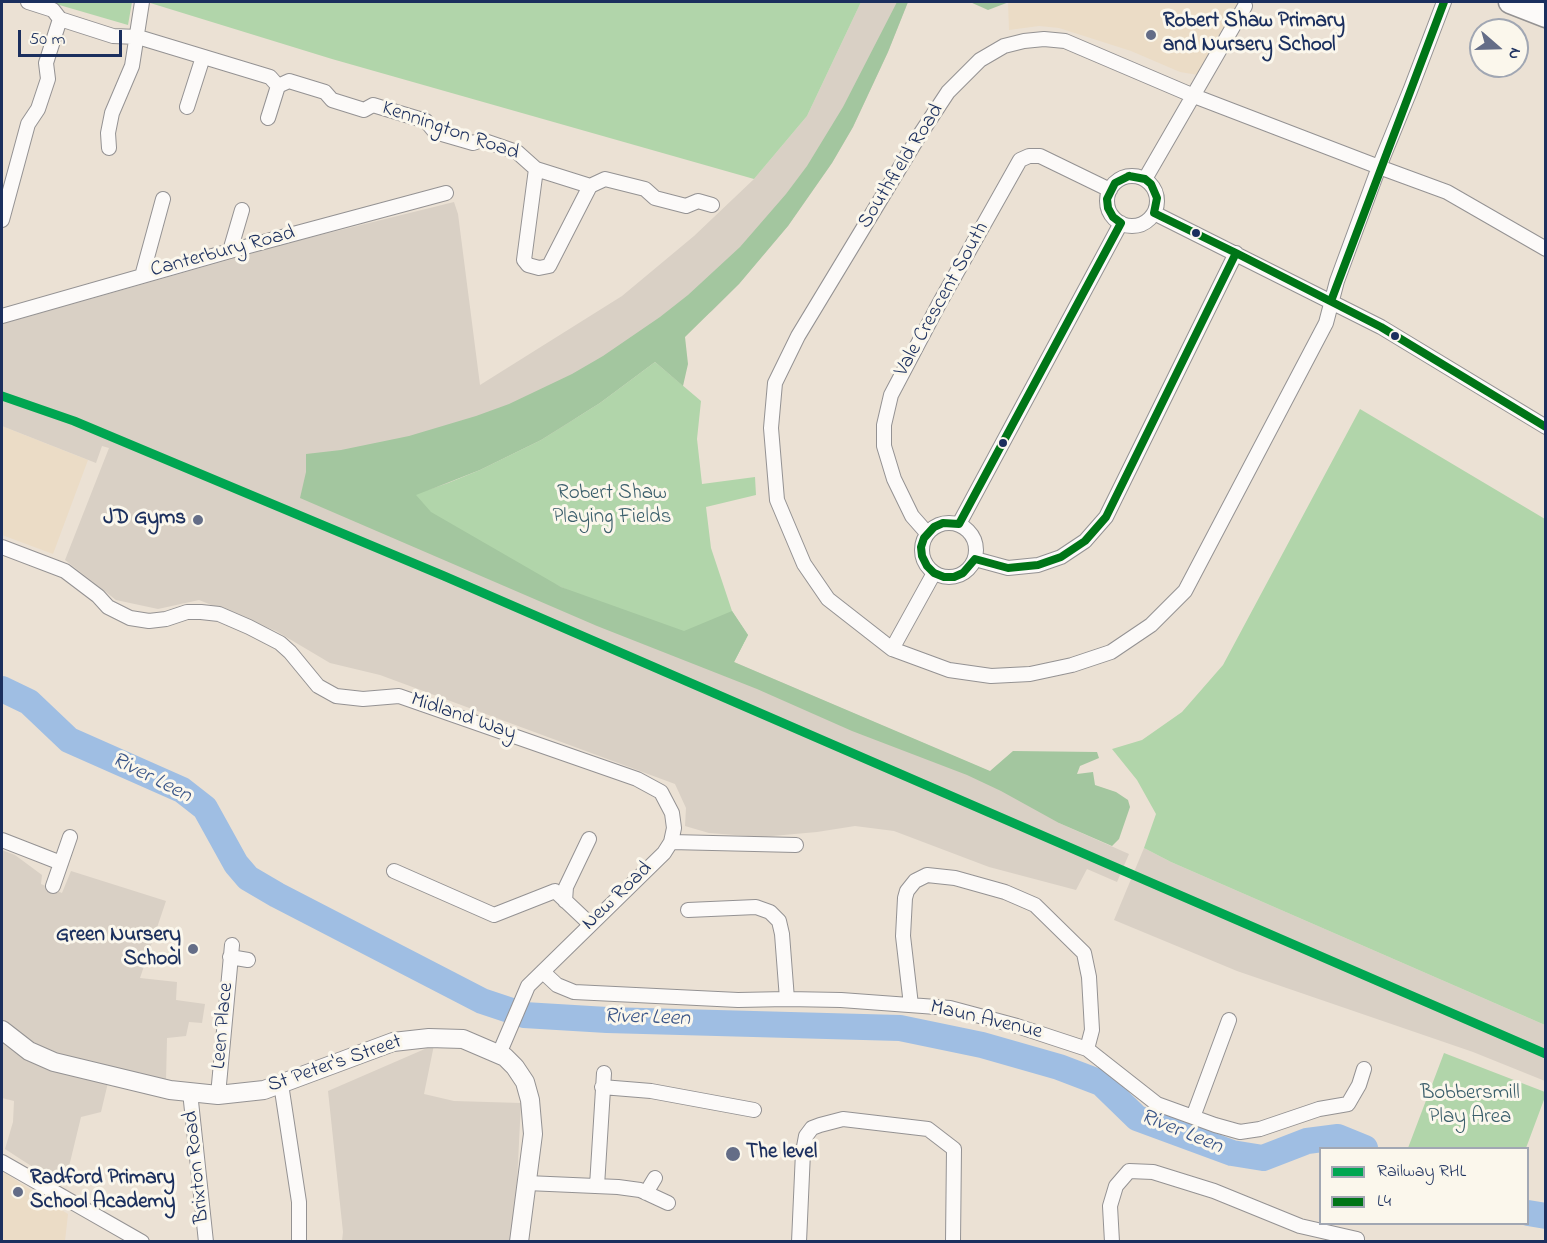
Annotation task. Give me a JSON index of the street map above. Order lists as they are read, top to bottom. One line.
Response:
{"streets":{"street":["Kennington Road","Southfield Road","Canterbury Road","Vale Crescent South","Midland Way","New Road","Maun Avenue","Leen Place","St Peter's Street","Brixton Road"]},"crossings":[["Midland Way","New Road"],["New Road","Maun Avenue"],["New Road","St Peter's Street"],["Leen Place","St Peter's Street"],["St Peter's Street","Brixton Road"]],"water":["River Leen"],"parks":["Robert Shaw Playing Fields","Bobbersmill Play Area"],"places":["Robert Shaw Primary and Nursery School","JD Gyms","Green Nursery School","The level","Radford Primary School Academy"],"lines":["transit line L4","rail line RHL"],"legend":["Railway RHL","L4"],"scale_bar":"50 m","north":"right"}
